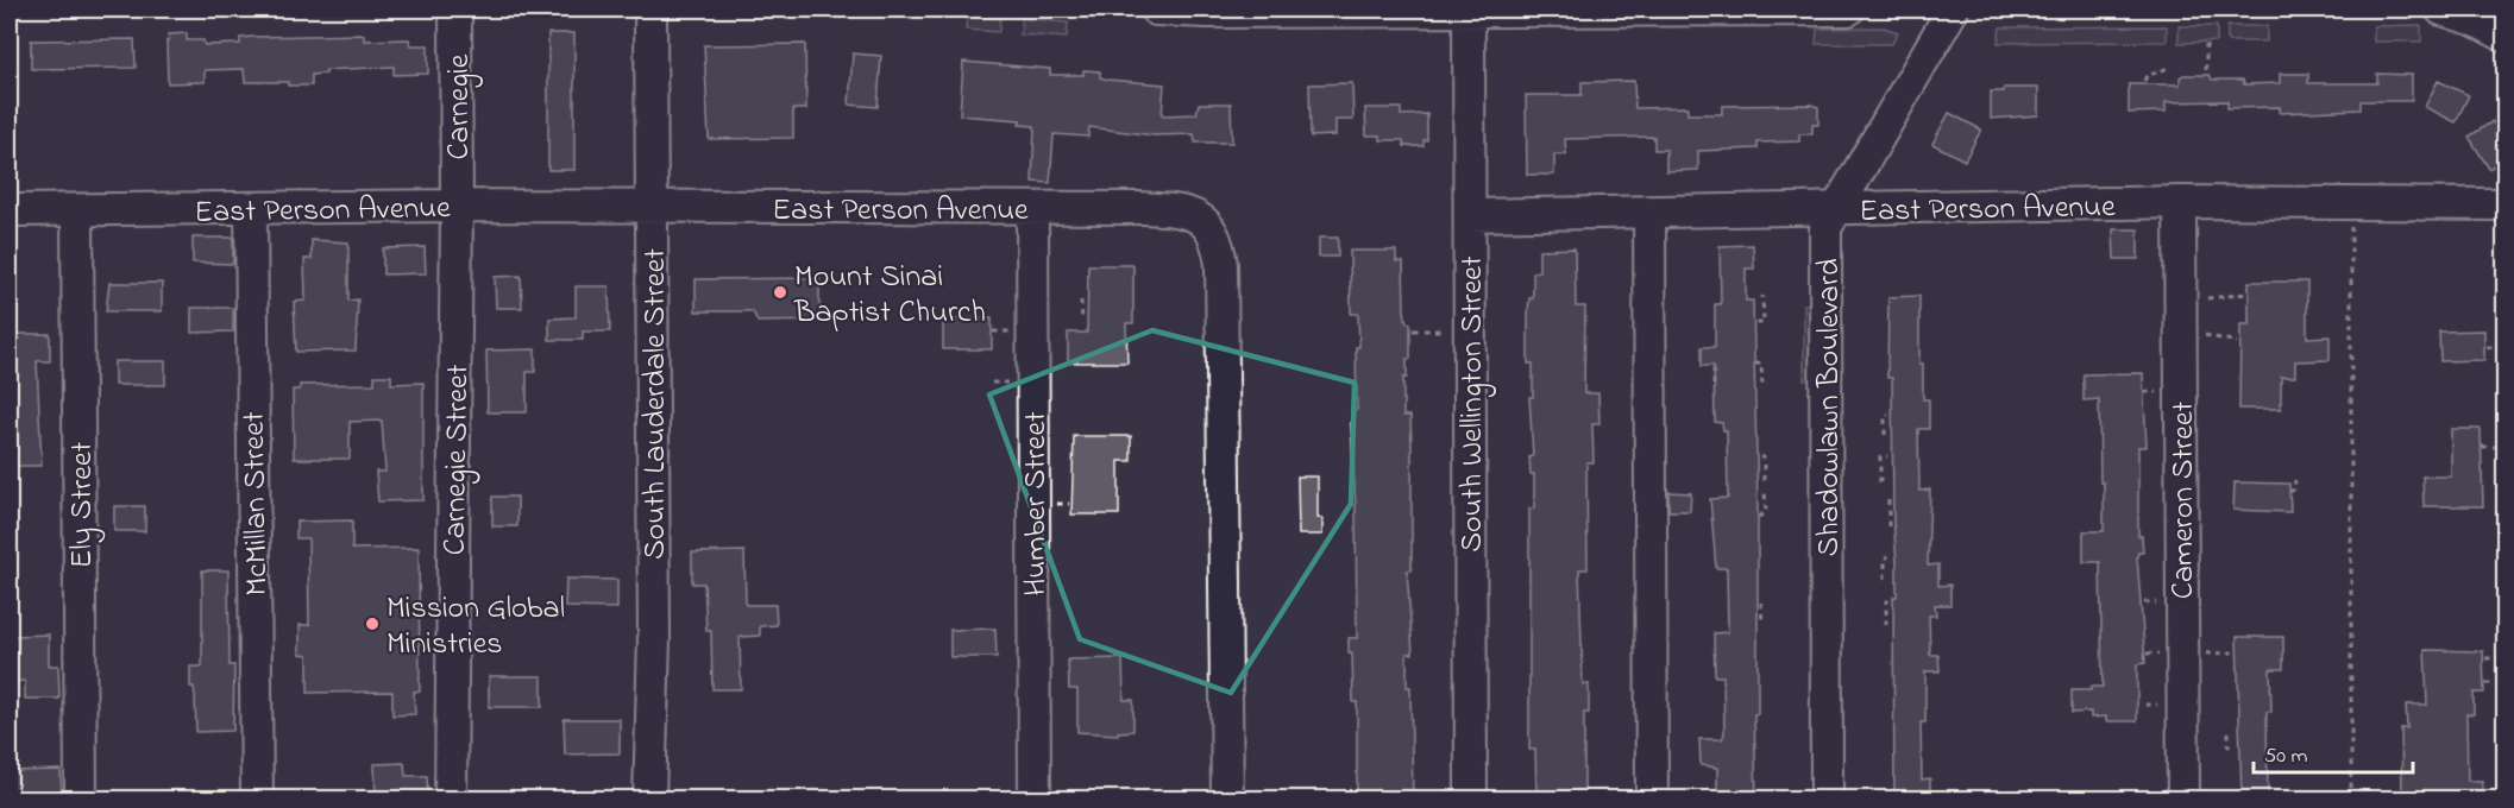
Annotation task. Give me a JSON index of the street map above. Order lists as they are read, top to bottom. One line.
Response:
{"streets":{"street":["Carnegie","East Person Avenue","South Lauderdale Street","South Wellington Street","Shadowlawn Boulevard","Carnegie Street","Cameron Street","McMillan Street","Humber Street","Ely Street"]},"crossings":[["Carnegie","East Person Avenue"],["Carnegie","Carnegie Street"],["East Person Avenue","South Lauderdale Street"],["East Person Avenue","South Wellington Street"],["East Person Avenue","Shadowlawn Boulevard"],["East Person Avenue","Carnegie Street"],["East Person Avenue","Cameron Street"],["East Person Avenue","McMillan Street"],["East Person Avenue","Humber Street"],["East Person Avenue","Ely Street"]],"places":["Mount Sinai Baptist Church","Mission Global Ministries"],"scale_bar":"50 m"}
